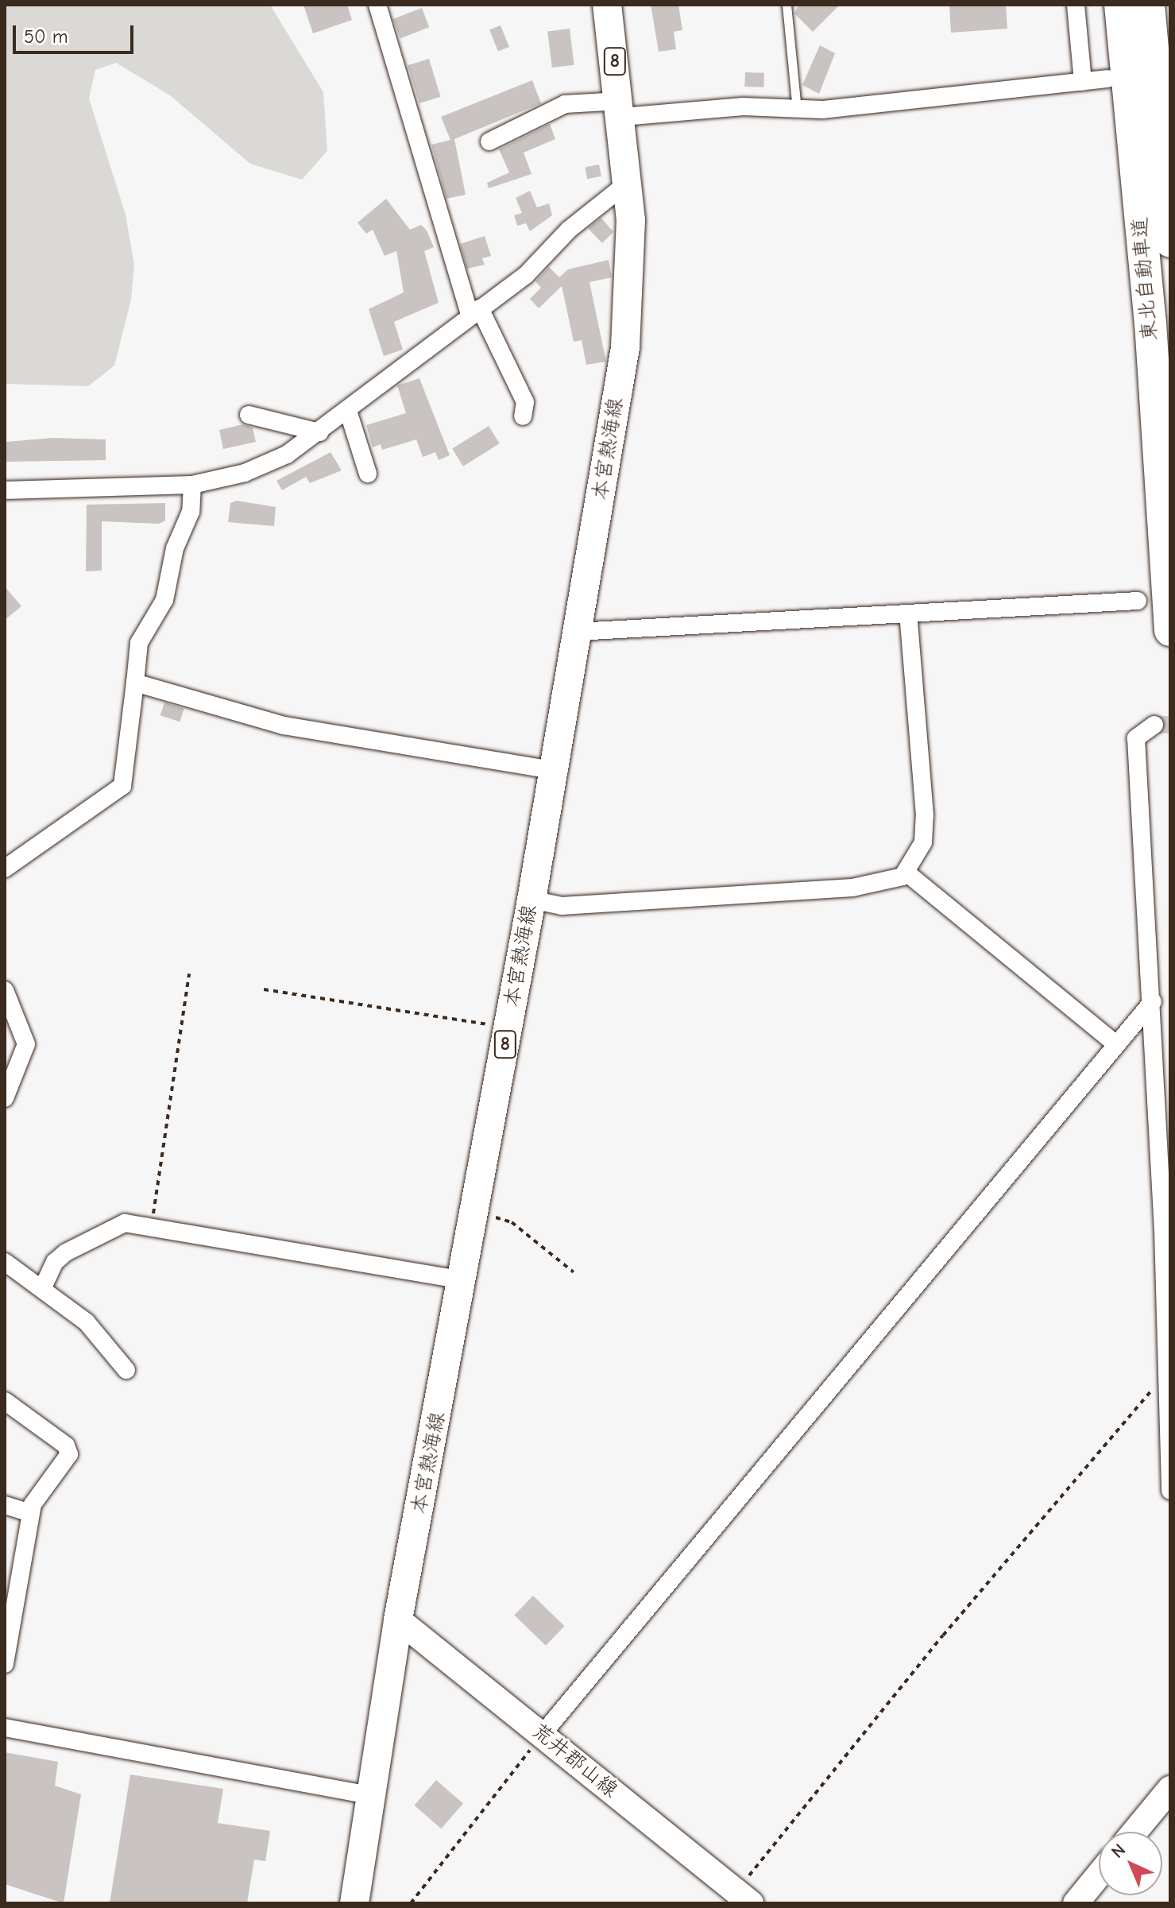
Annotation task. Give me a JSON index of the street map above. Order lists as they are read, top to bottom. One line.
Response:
{"streets":{"highway":["東北自動車道"],"main road":["8","本宮熱海線","荒井郡山線"]},"crossings":[["本宮熱海線","荒井郡山線"]],"scale_bar":"50 m","north":"top left"}
